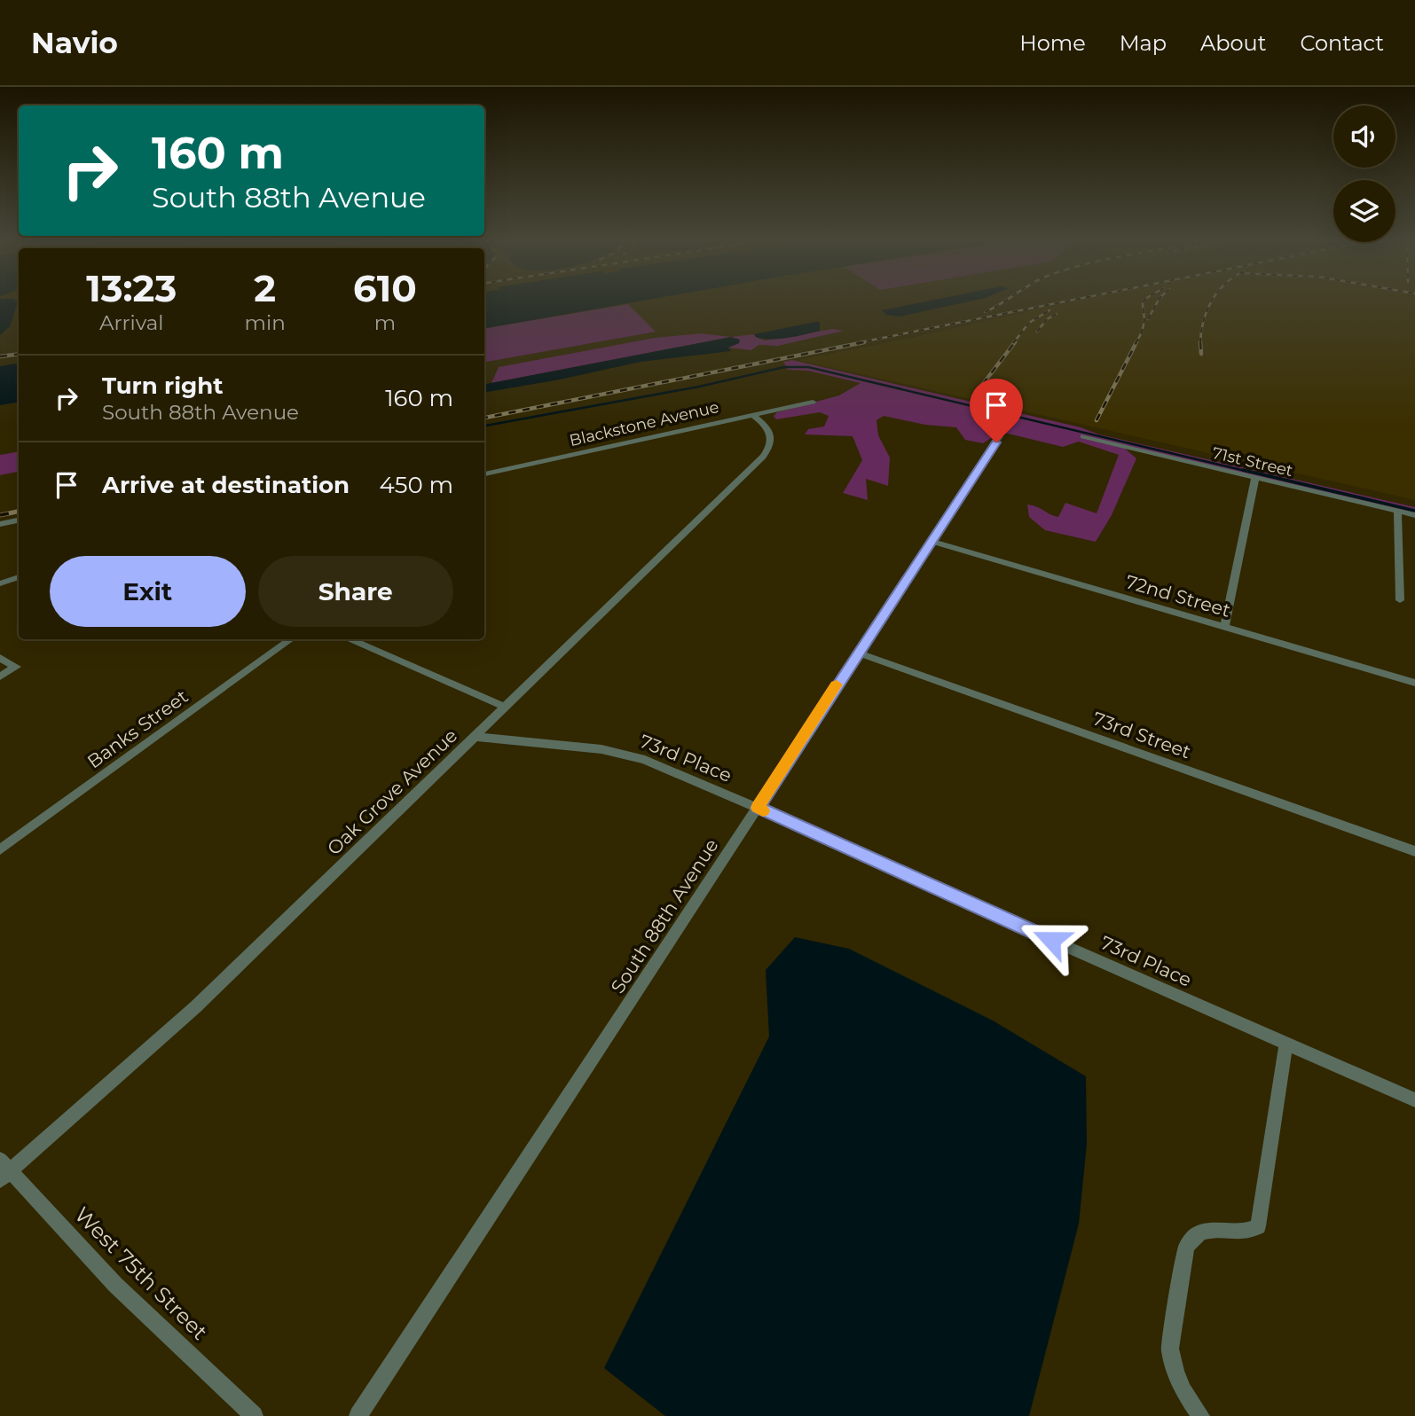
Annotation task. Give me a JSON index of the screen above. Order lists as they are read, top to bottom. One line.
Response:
{"streets":{"street":["Blackstone Avenue","71st Street","72nd Street","Banks Street","73rd Street","73rd Place","Oak Grove Avenue","South 88th Avenue","West 75th Street"]},"crossings":[["Blackstone Avenue","Oak Grove Avenue"],["72nd Street","South 88th Avenue"],["73rd Street","South 88th Avenue"],["73rd Place","Oak Grove Avenue"],["73rd Place","South 88th Avenue"],["Oak Grove Avenue","West 75th Street"]],"page":{"header":"Navio","nav":["Home","Map","About","Contact"],"turn":["160 m","South 88th Avenue"],"eta":["13:23","Arrival","2","min","610","m"],"list":[{"name":"Turn right","note":"South 88th Avenue","value":"160 m"},{"name":"Arrive at destination","value":"450 m"}],"buttons":["Exit","Share"]}}
